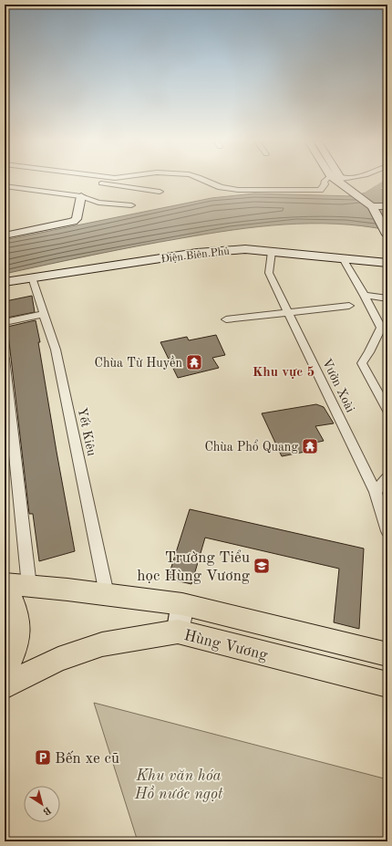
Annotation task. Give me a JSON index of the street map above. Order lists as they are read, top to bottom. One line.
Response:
{"streets":{"main road":["Hùng Vương"],"street":["Điện Biên Phủ","Vườn Xoài","Yết Kiêu"]},"crossings":[["Điện Biên Phủ","Vườn Xoài"],["Điện Biên Phủ","Yết Kiêu"],["Yết Kiêu","Hùng Vương"]],"districts":["Khu vực 5"],"parks":["Khu văn hóa Hồ nước ngọt"],"places":{"temple":["Chùa Từ Huyền","Chùa Phổ Quang"],"school or university":["Trường Tiểu học Hùng Vương"],"parking":["Bến xe cũ"]},"north":"bottom right"}
